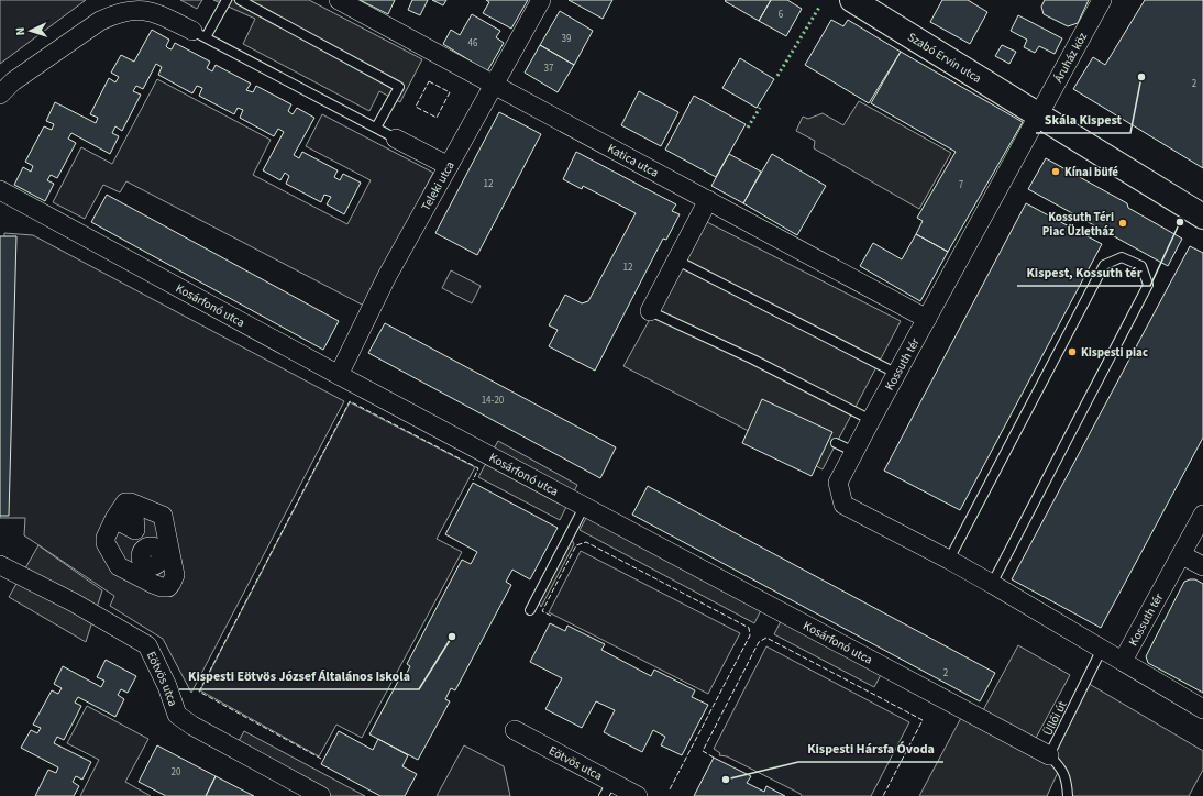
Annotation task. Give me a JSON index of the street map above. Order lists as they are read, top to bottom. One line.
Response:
{"streets":{"main road":["Szabó Ervin utca"],"street":["Áruház köz","Katica utca","Teleki utca","Kosárfonó utca","Kossuth tér","Eötvös utca"],"lane":["Üllői út"]},"crossings":[["Szabó Ervin utca","Áruház köz"],["Szabó Ervin utca","Kossuth tér"],["Áruház köz","Kossuth tér"],["Katica utca","Teleki utca"],["Katica utca","Kossuth tér"],["Teleki utca","Kosárfonó utca"],["Kosárfonó utca","Üllői út"],["Kossuth tér","Üllői út"]],"places":["Skála Kispest","Kínai büfé","Kispest, Kossuth tér","Kossuth Téri Piac Üzletház","Kispesti piac","Kispesti Eötvös József Általános Iskola","Kispesti Hársfa Óvoda"],"house_numbers":["6","39","46","37","2","12","7","12","14-20","2","20"],"north":"left"}
